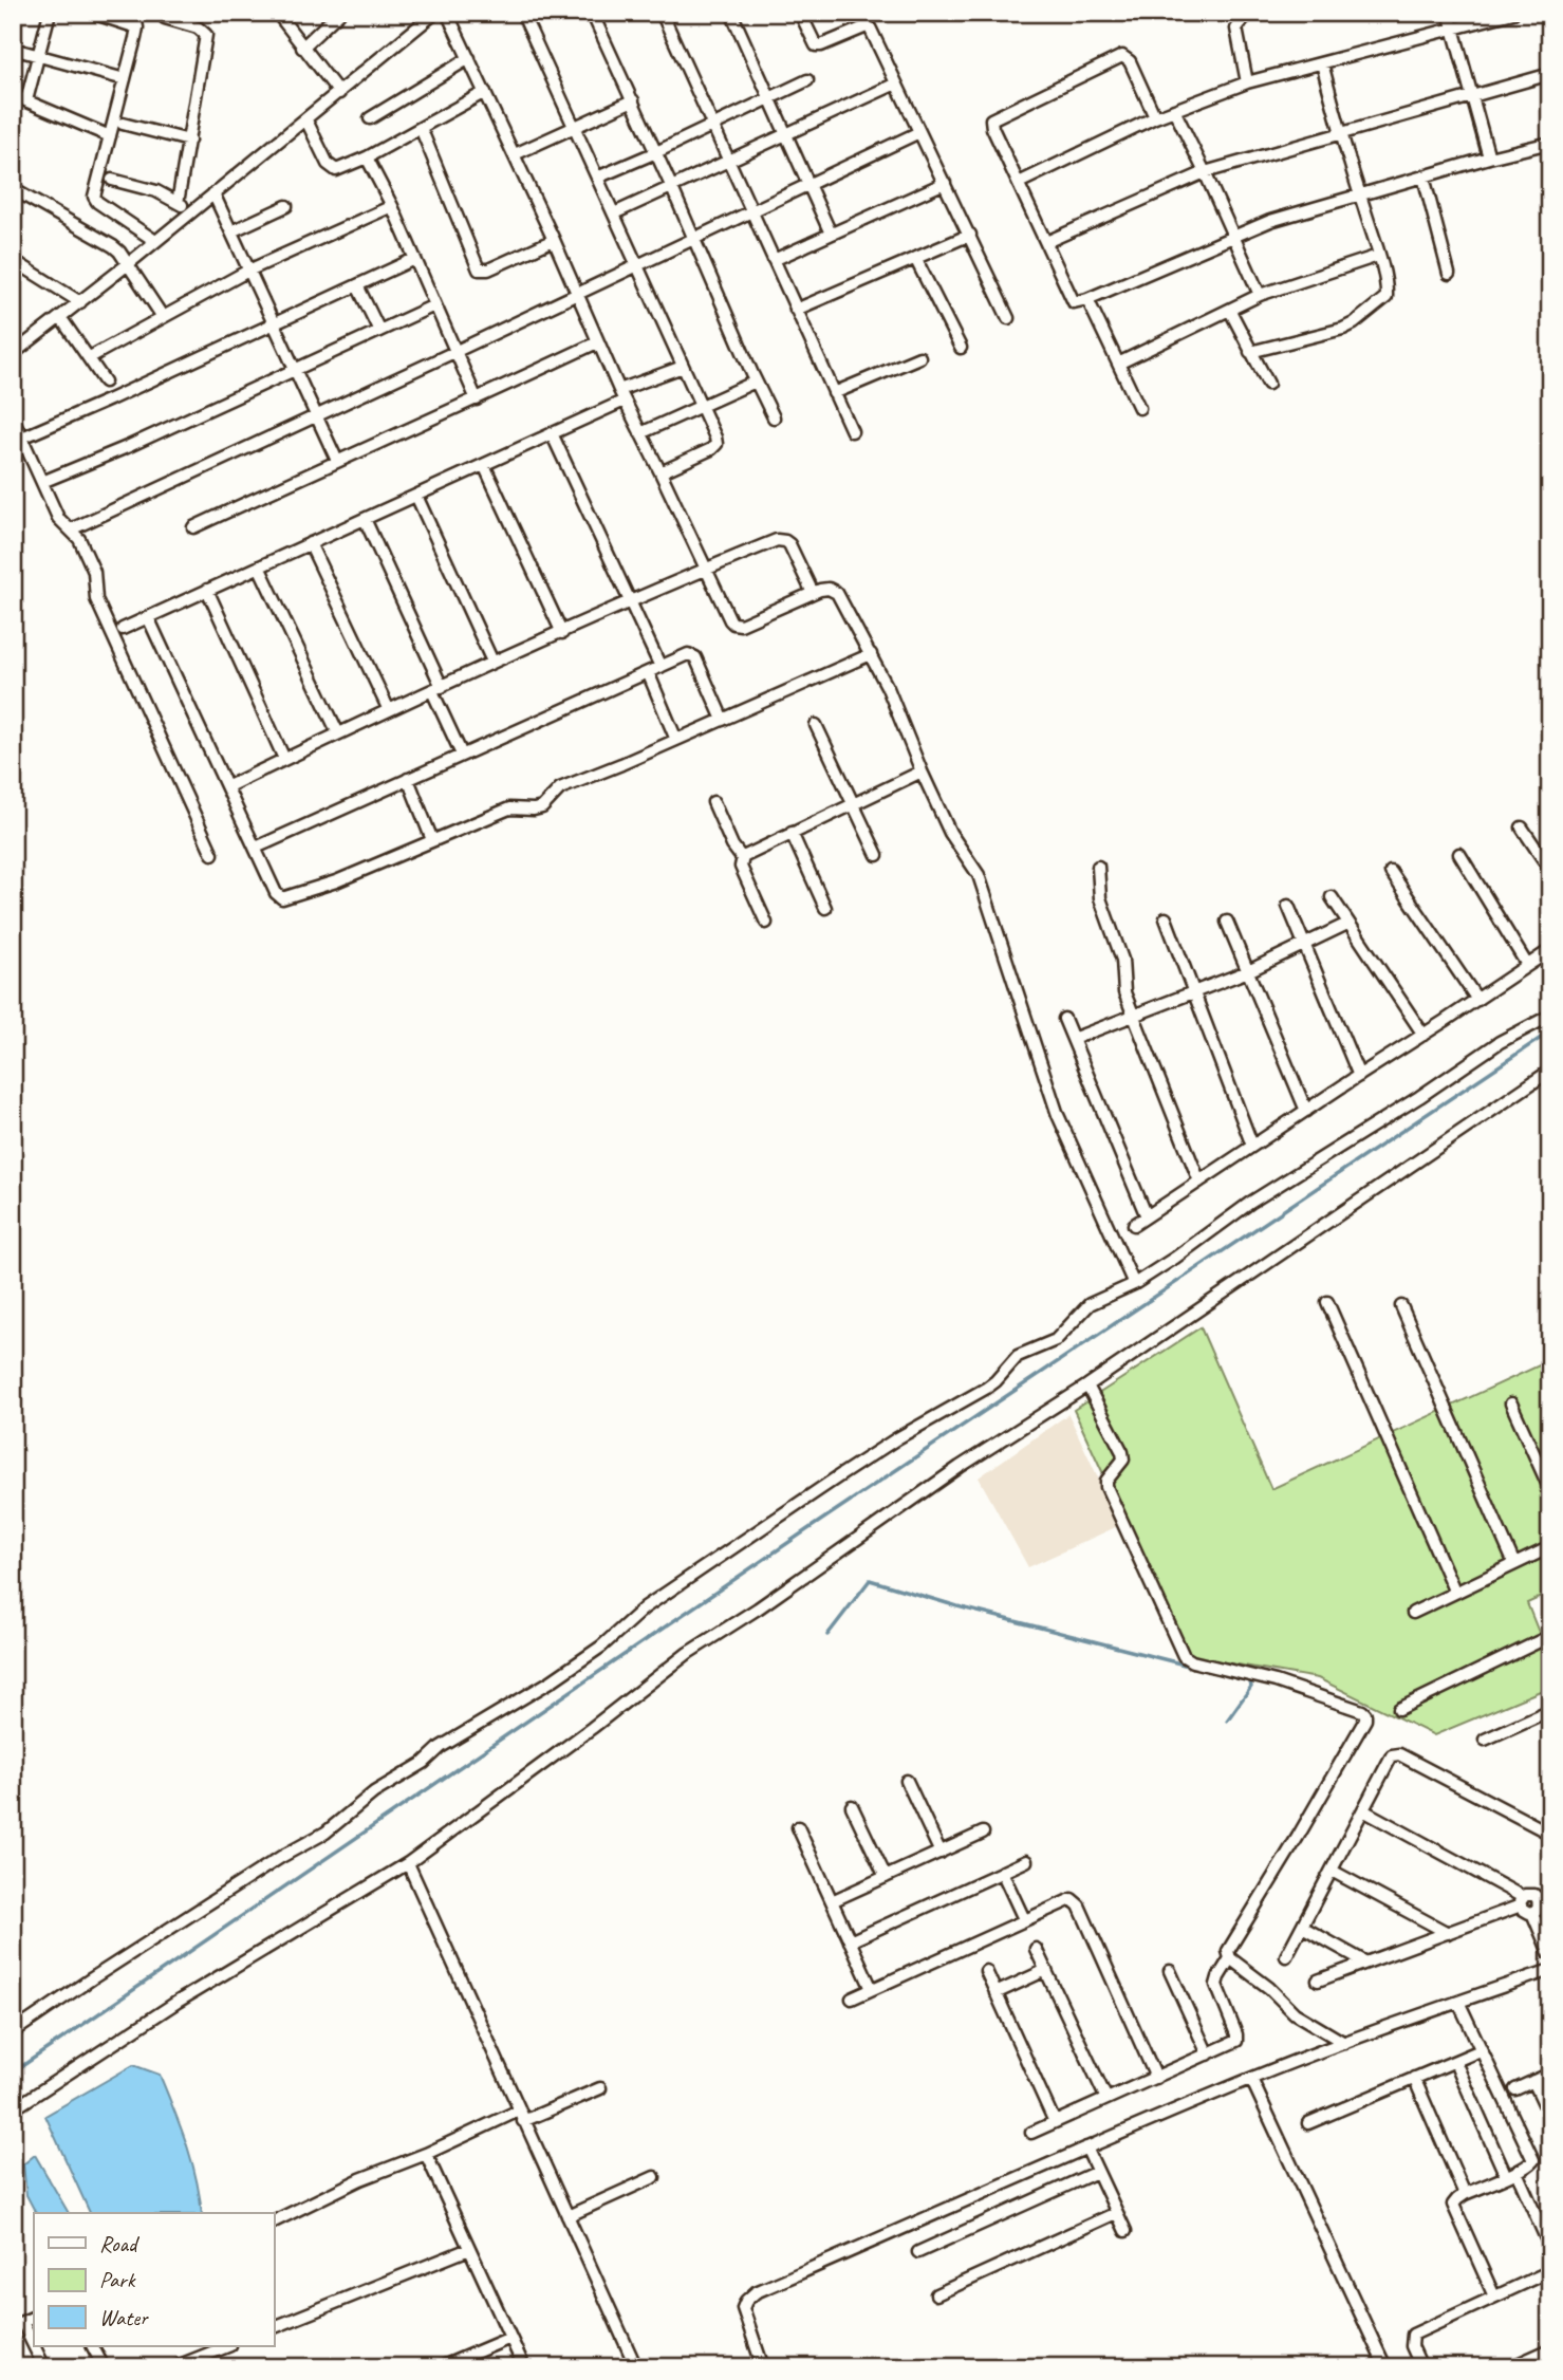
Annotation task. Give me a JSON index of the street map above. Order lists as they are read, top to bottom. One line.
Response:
{"legend":["Road","Park","Water"]}
